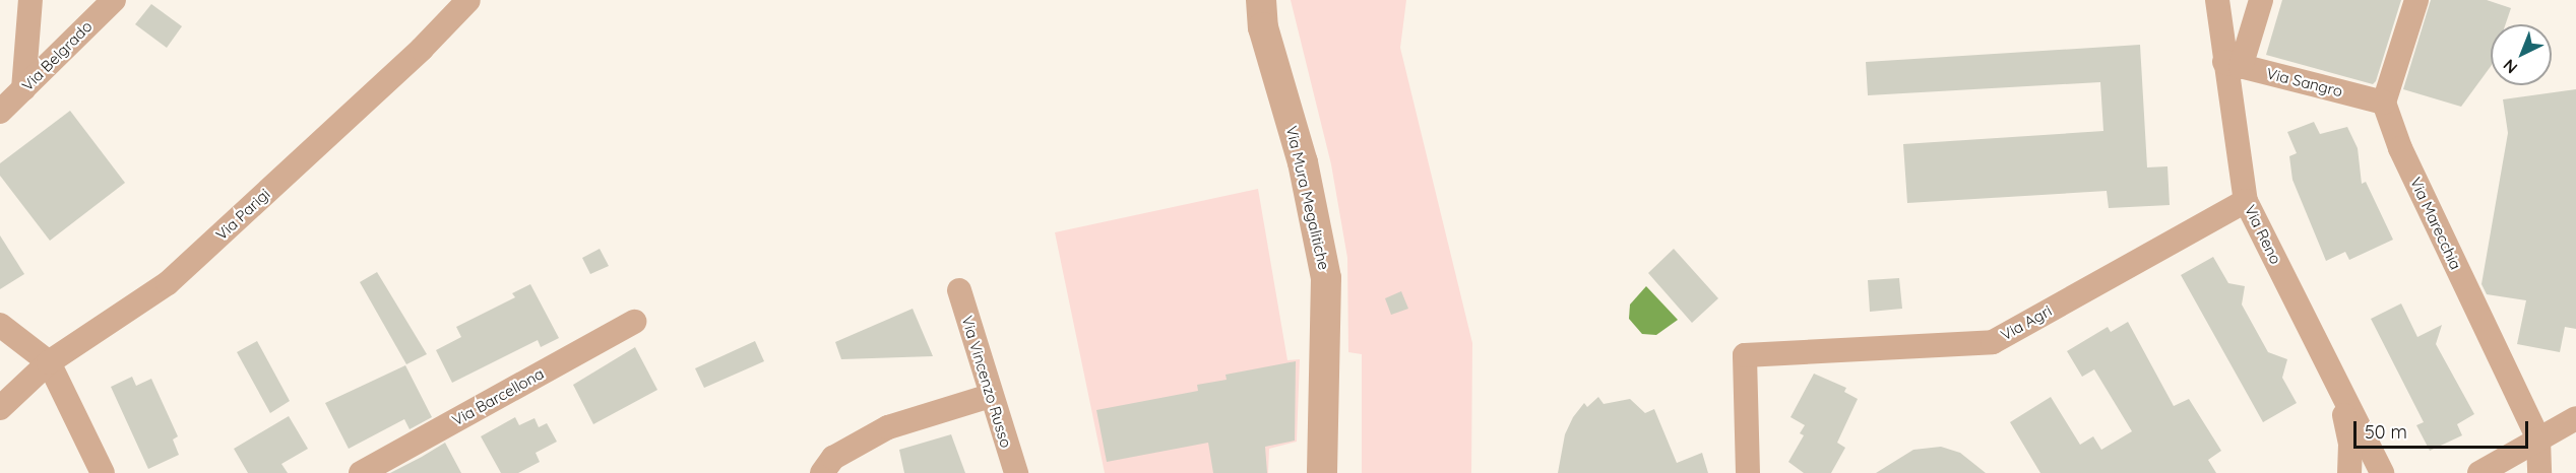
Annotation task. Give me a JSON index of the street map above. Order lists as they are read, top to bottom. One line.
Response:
{"streets":{"street":["Via Belgrado","Via Sangro","Via Mura Megalitiche","Via Parigi","Via Marecchia","Via Reno","Via Agri","Via Vincenzo Russo","Via Barcellona"]},"crossings":[["Via Sangro","Via Marecchia"],["Via Sangro","Via Reno"],["Via Reno","Via Agri"]],"scale_bar":"50 m","north":"bottom left"}
